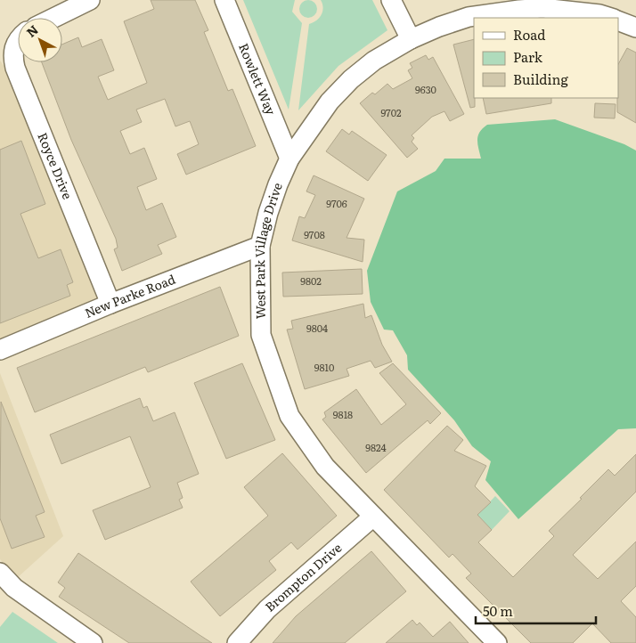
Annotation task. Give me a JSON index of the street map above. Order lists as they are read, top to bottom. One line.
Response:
{"streets":{"street":["Rowlett Way","Royce Drive","West Park Village Drive","New Parke Road","Brompton Drive"]},"crossings":[["Rowlett Way","West Park Village Drive"],["Royce Drive","New Parke Road"],["West Park Village Drive","New Parke Road"],["West Park Village Drive","Brompton Drive"]],"house_numbers":["9630","9702","9706","9708","9802","9804","9810","9818","9824"],"legend":["Road","Park","Building"],"scale_bar":"50 m","north":"top left"}
